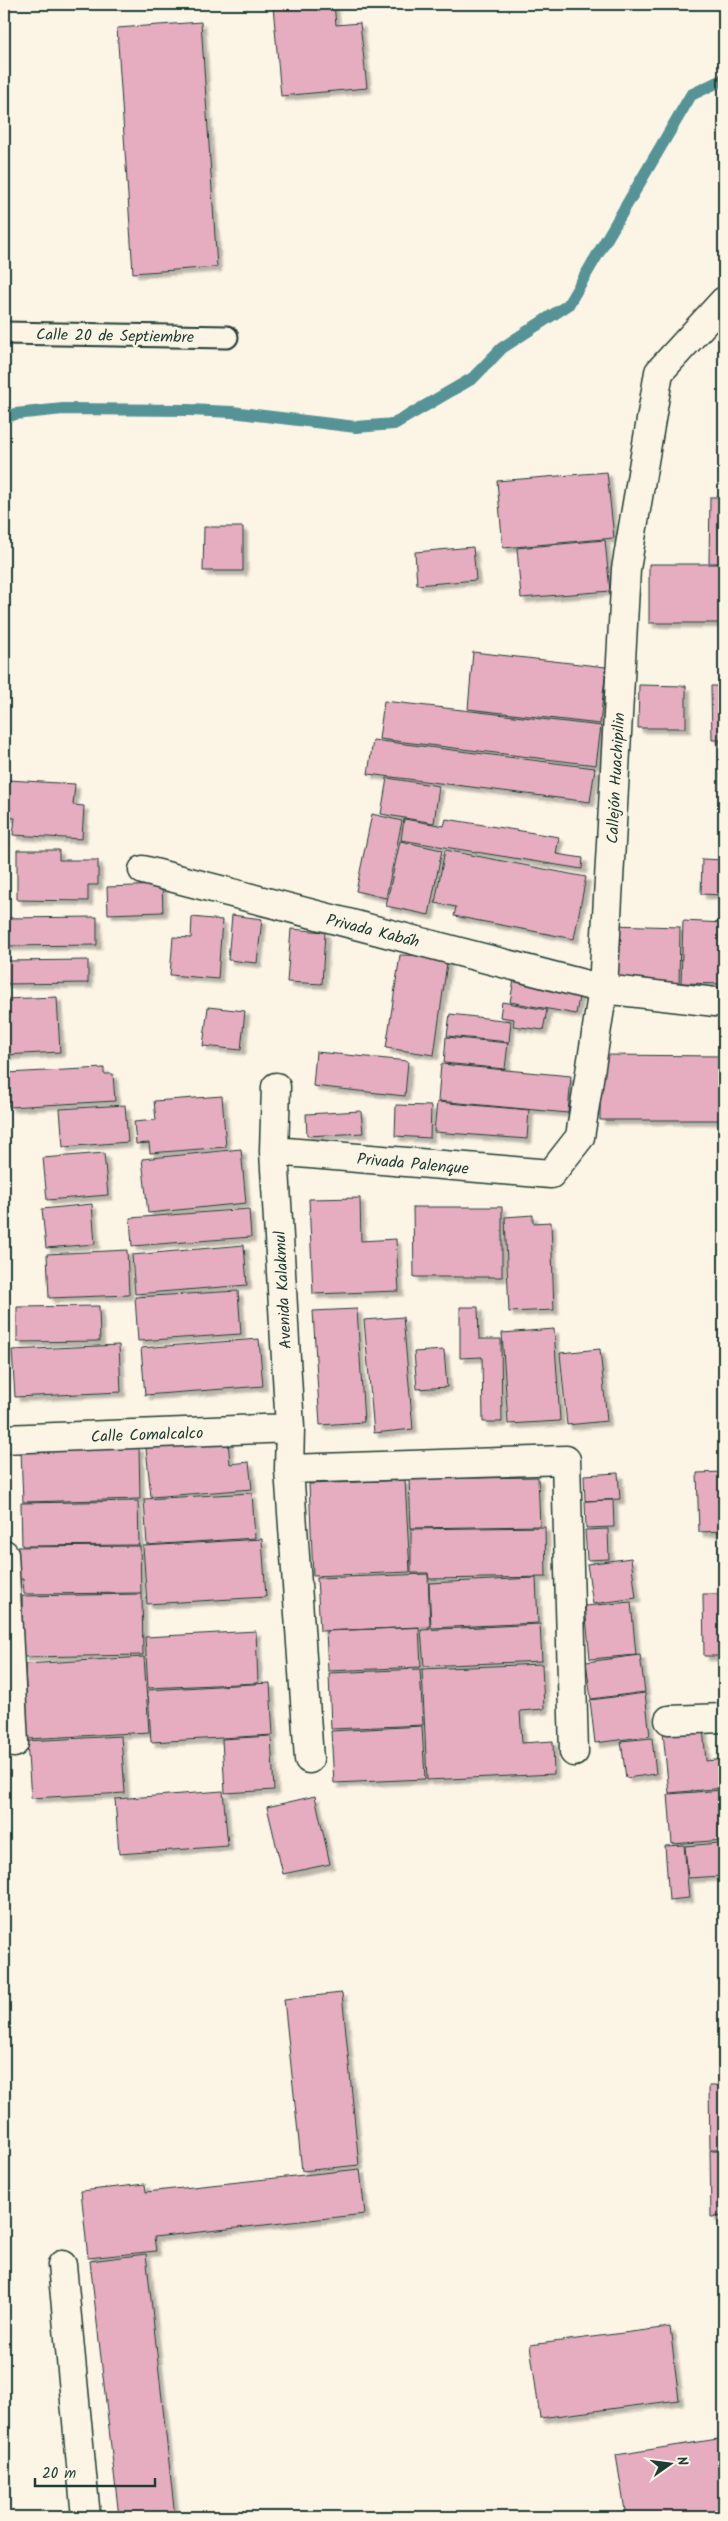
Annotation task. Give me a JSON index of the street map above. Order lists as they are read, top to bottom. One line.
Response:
{"streets":{"street":["Callejón Huachipilin","Privada Kabáh","Privada Palenque","Avenida Kalakmul","Calle Comalcalco"],"lane":["Calle 20 de Septiembre"]},"crossings":[["Callejón Huachipilin","Privada Kabáh"],["Callejón Huachipilin","Privada Palenque"],["Privada Palenque","Avenida Kalakmul"],["Avenida Kalakmul","Calle Comalcalco"]],"scale_bar":"20 m","north":"right"}
